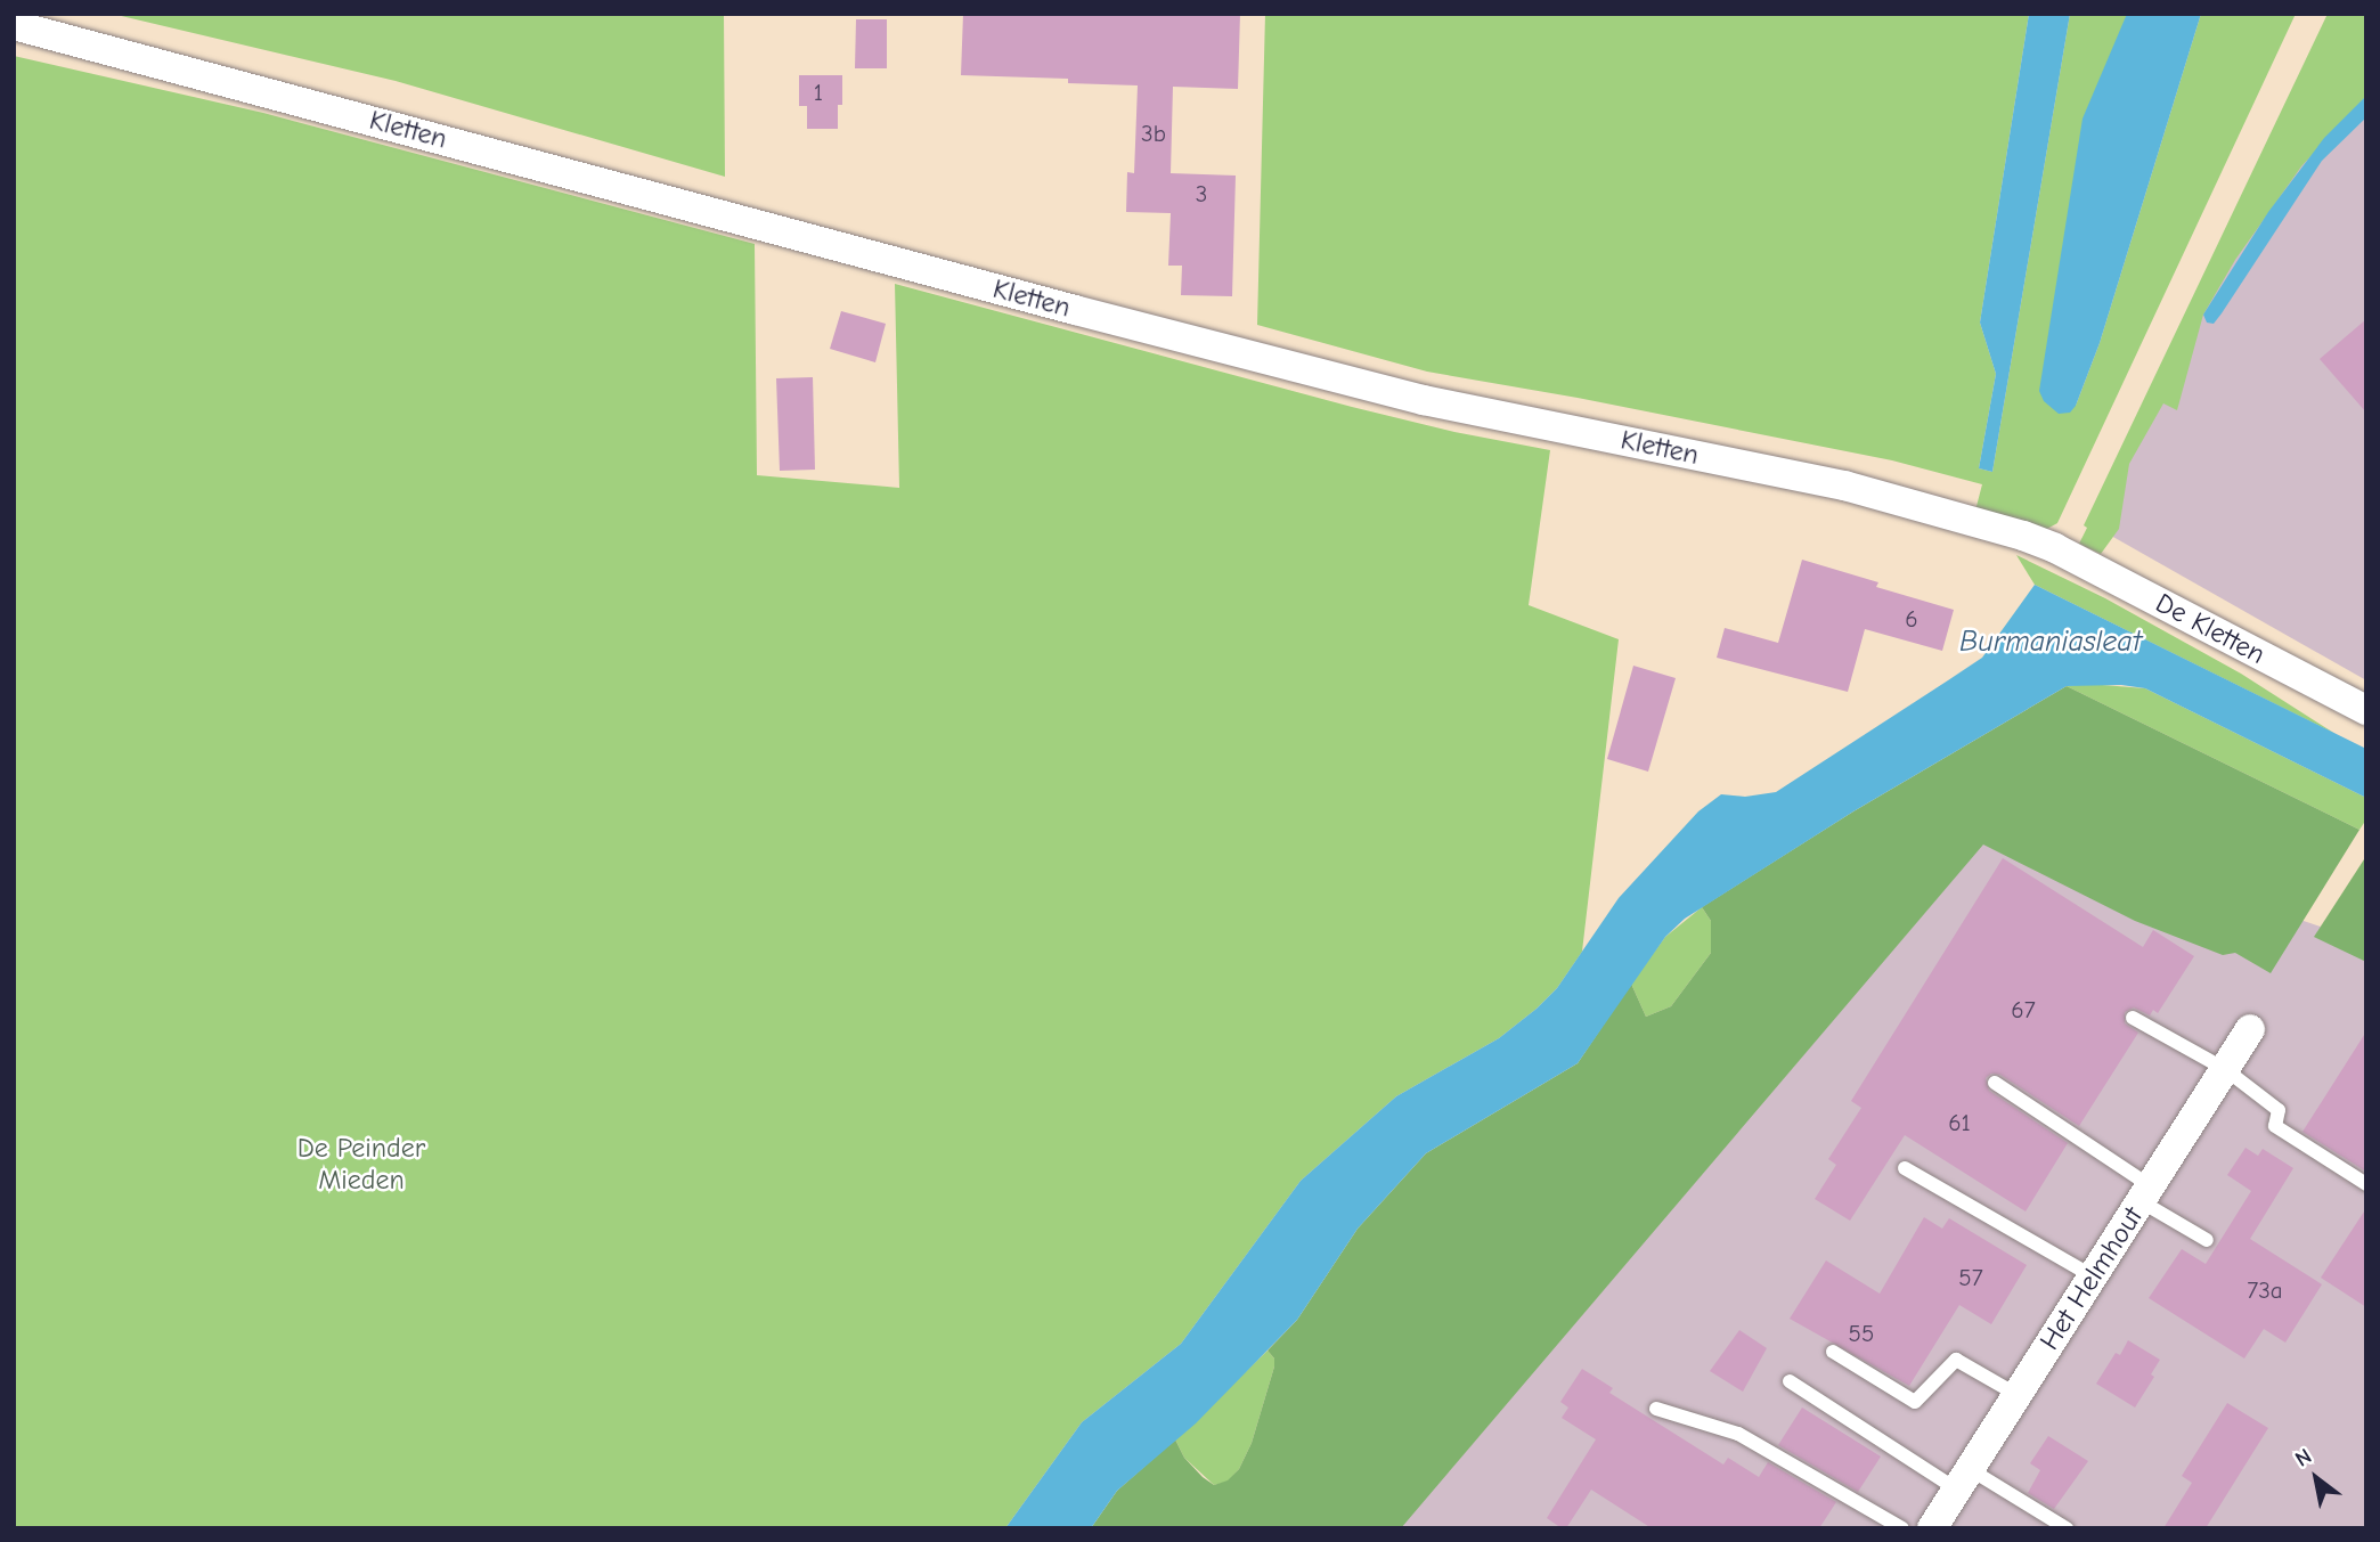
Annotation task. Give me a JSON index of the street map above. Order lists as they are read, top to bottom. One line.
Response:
{"streets":{"street":["Kletten","De Kletten","Het Helmhout"]},"crossings":[["Kletten","De Kletten"]],"water":["Burmaniasleat"],"parks":["De Peinder Mieden"],"house_numbers":["1","3b","3","6","67","61","57","73a","55"],"north":"top left"}
